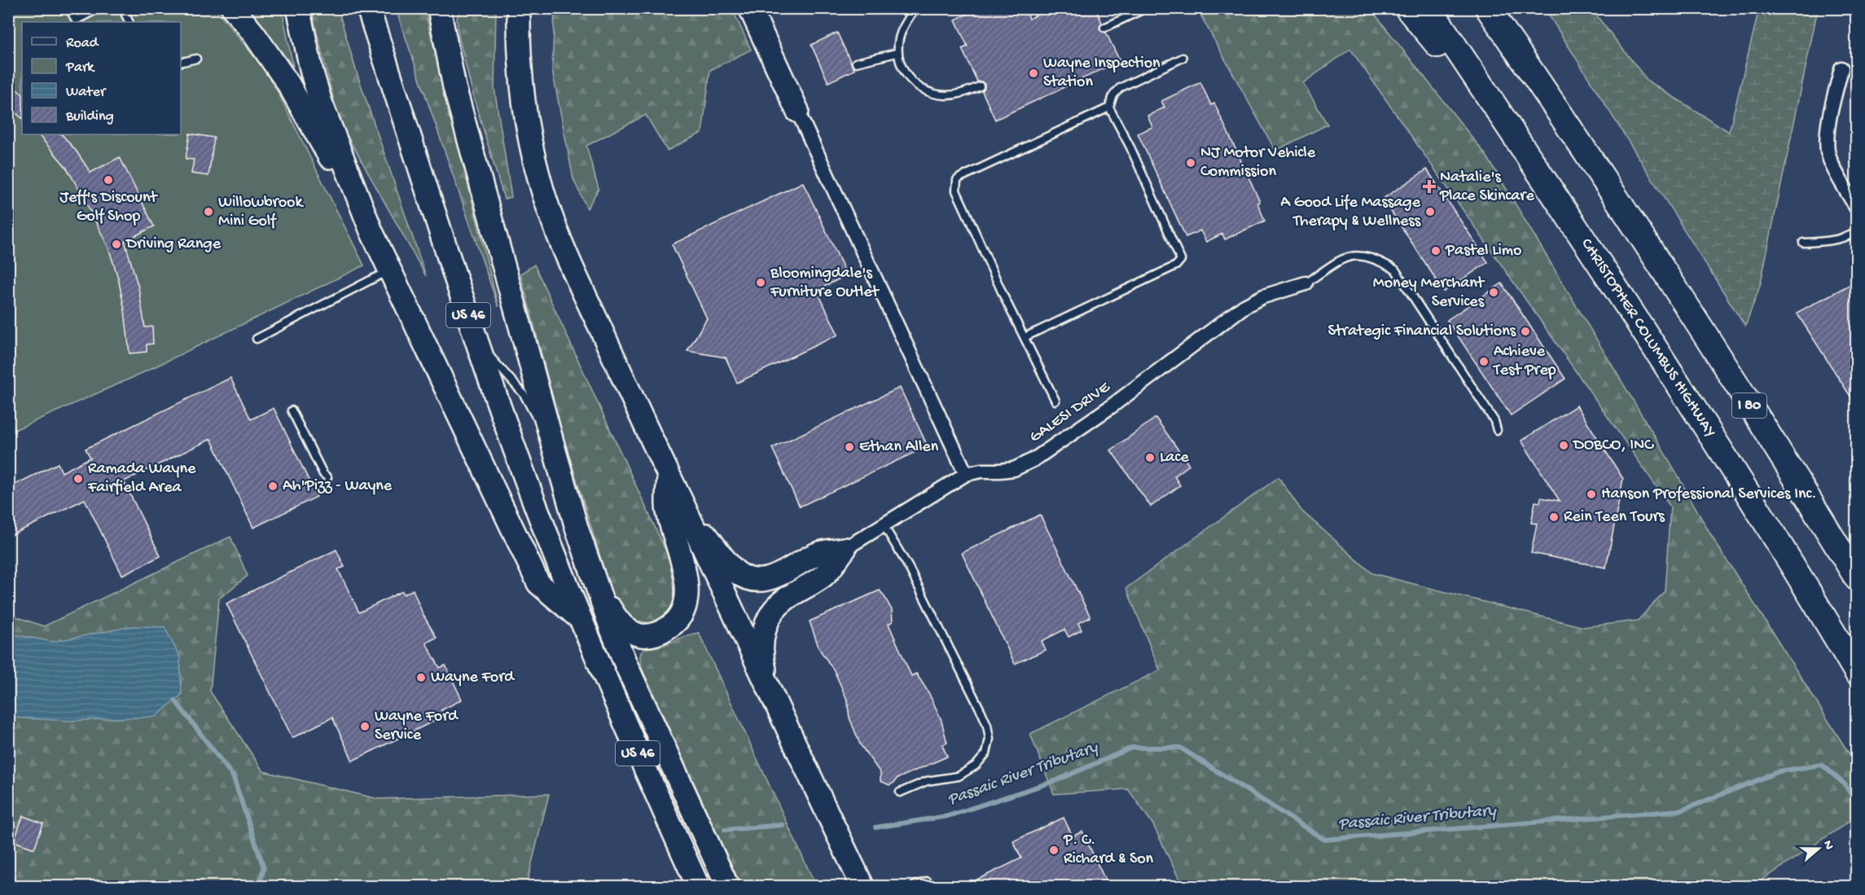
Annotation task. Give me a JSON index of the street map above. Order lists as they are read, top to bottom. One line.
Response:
{"streets":{"highway":["US 46","CHRISTOPHER COLUMBUS HIGHWAY","I 80"],"street":["GALESI DRIVE"]},"water":["Passaic River Tributary"],"places":{"other":["Wayne Inspection Station","NJ Motor Vehicle Commission","Jeff's Discount Golf Shop","Willowbrook Mini Golf","A Good Life Massage Therapy & Wellness","Driving Range","Pastel Limo","Bloomingdale's Furniture Outlet","Money Merchant Services","Strategic Financial Solutions","Achieve Test Prep","DOBCO, INC","Ethan Allen","Lace","Ramada Wayne Fairfield Area","Ah'Pizz - Wayne","Hanson Professional Services Inc.","Rein Teen Tours","Wayne Ford","Wayne Ford Service","P. C. Richard & Son"],"health":["Natalie's Place Skincare"]},"legend":["Road","Park","Water","Building"],"north":"right"}
